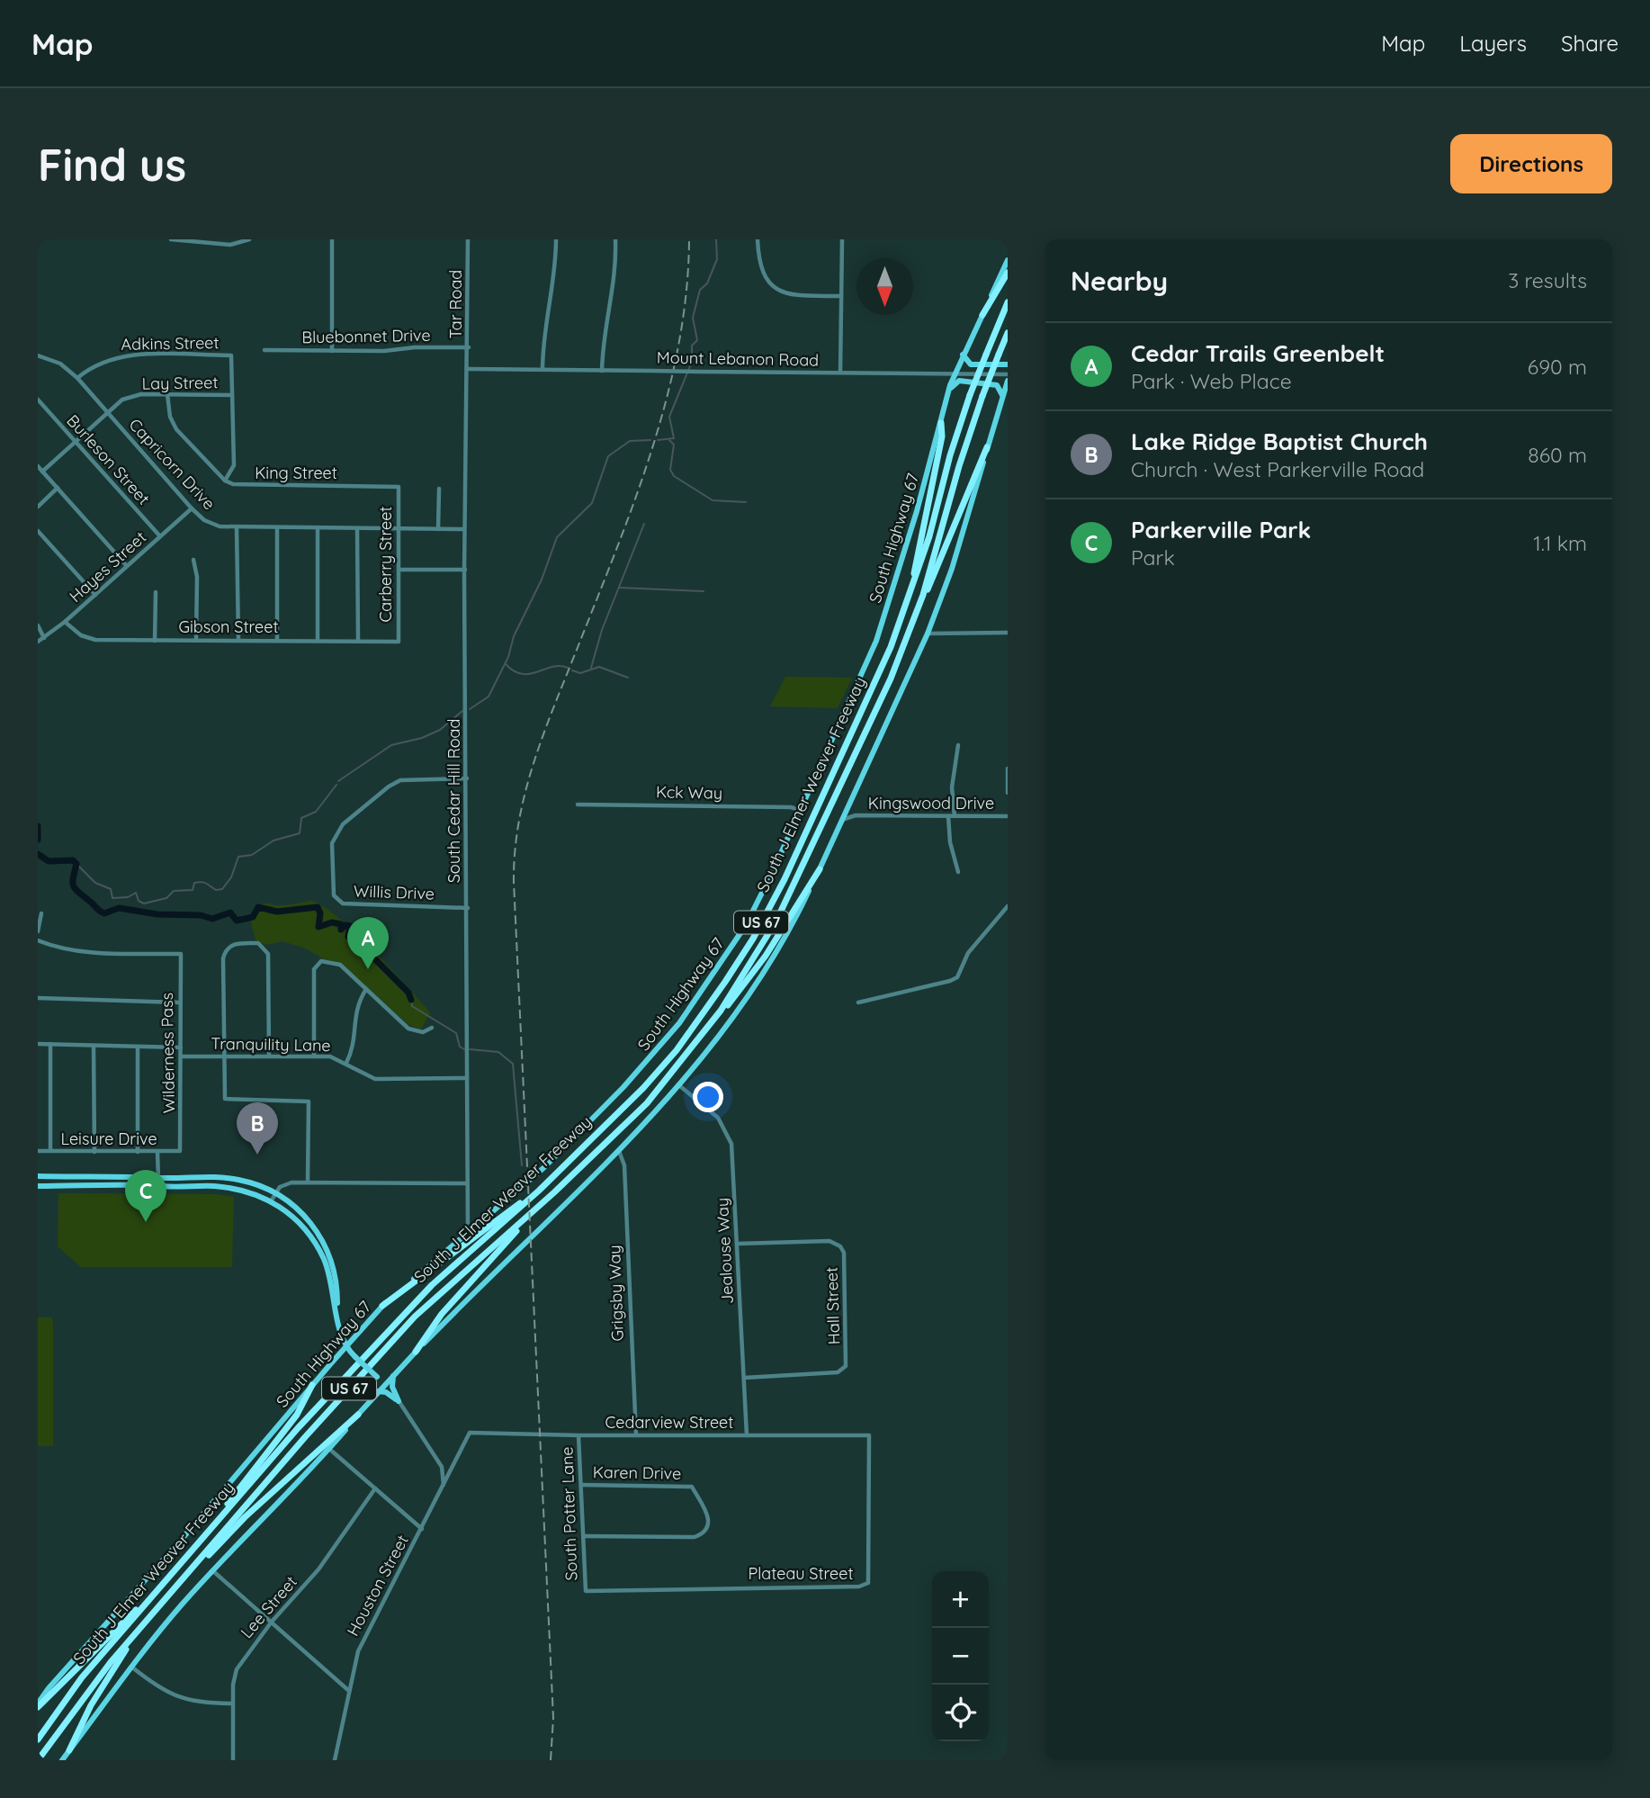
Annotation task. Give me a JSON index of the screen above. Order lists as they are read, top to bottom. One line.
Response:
{"streets":{"highway":["South J Elmer Weaver Freeway","US 67"],"main road":["South Highway 67"],"street":["Tar Road","Bluebonnet Drive","Adkins Street","Mount Lebanon Road","Lay Street","Burleson Street","Capricorn Drive","King Street","Carberry Street","Hayes Street","Gibson Street","Kck Way","South Cedar Hill Road","Kingswood Drive","Willis Drive","Tranquility Lane","Wilderness Pass","Leisure Drive","Jealouse Way","Grigsby Way","Hall Street","Cedarview Street","Karen Drive","South Potter Lane","Plateau Street","Houston Street","Lee Street"]},"crossings":[["Tar Road","Bluebonnet Drive"],["Tar Road","Mount Lebanon Road"],["Tar Road","South Cedar Hill Road"],["Adkins Street","Lay Street"],["Adkins Street","Capricorn Drive"],["Mount Lebanon Road","South Highway 67"],["Mount Lebanon Road","South Cedar Hill Road"],["Lay Street","Burleson Street"],["Lay Street","Capricorn Drive"],["Burleson Street","Hayes Street"],["Capricorn Drive","Carberry Street"],["Capricorn Drive","Hayes Street"],["Capricorn Drive","South Cedar Hill Road"],["King Street","Carberry Street"],["South Highway 67","Kck Way"],["South Highway 67","South Cedar Hill Road"],["Carberry Street","Gibson Street"],["Hayes Street","Gibson Street"],["South Cedar Hill Road","Willis Drive"],["South Cedar Hill Road","Tranquility Lane"],["Tranquility Lane","Wilderness Pass"],["Wilderness Pass","Leisure Drive"],["Jealouse Way","Hall Street"],["Jealouse Way","Cedarview Street"],["Grigsby Way","Cedarview Street"],["Cedarview Street","South Potter Lane"],["Cedarview Street","Plateau Street"],["Cedarview Street","Houston Street"],["Karen Drive","South Potter Lane"],["South Potter Lane","Plateau Street"]],"north":"bottom","page":{"header":"Map","nav":["Map","Layers","Share"],"buttons":"Directions","title":"Find us","heading":["Nearby","3 results"],"list":[{"mark":"A","name":"Cedar Trails Greenbelt","note":"Park · Web Place","value":"690 m"},{"mark":"B","name":"Lake Ridge Baptist Church","note":"Church · West Parkerville Road","value":"860 m"},{"mark":"C","name":"Parkerville Park","note":"Park","value":"1.1 km"}],"pins":["A","B","C"],"map_buttons":["+","−"]}}
